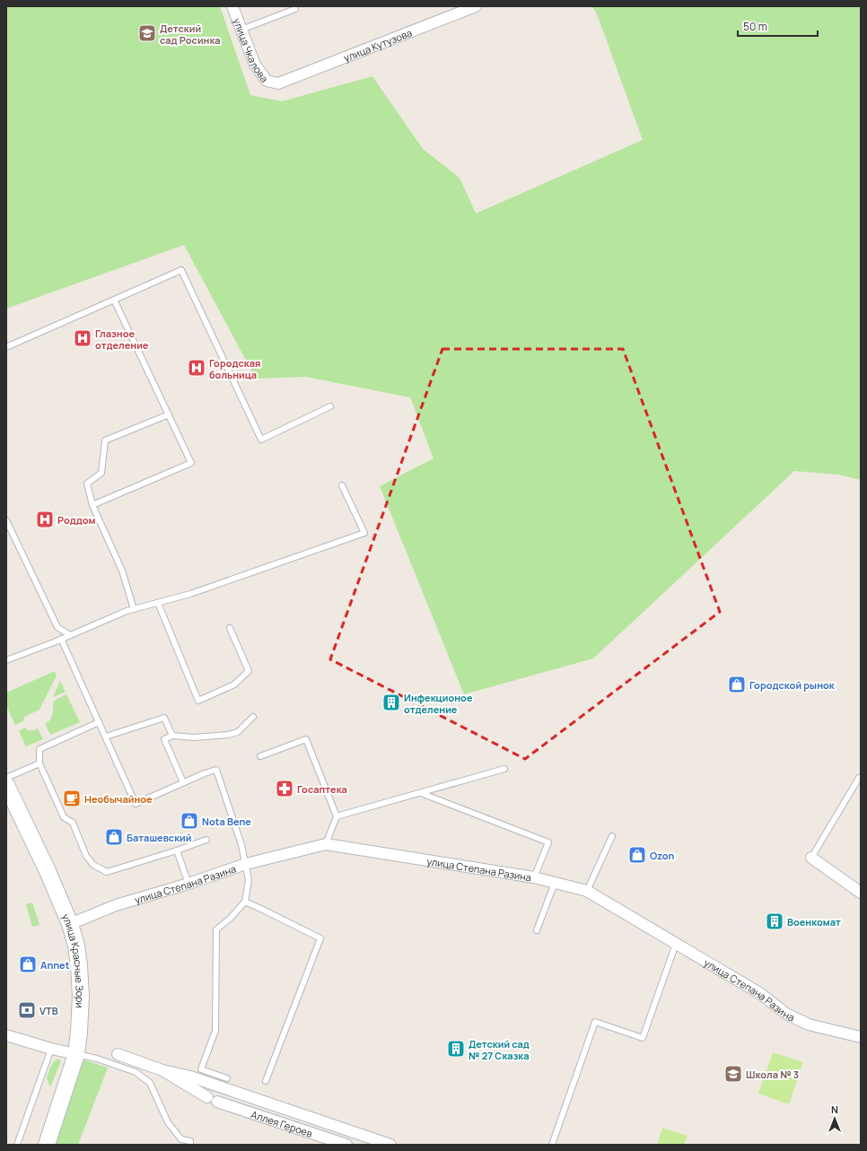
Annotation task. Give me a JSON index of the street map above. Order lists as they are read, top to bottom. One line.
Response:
{"streets":{"main road":["улица Красные Зори"],"street":["улица Кутузова","улица Чкалова","улица Степана Разина","Аллея Героев"]},"crossings":[["улица Кутузова","улица Чкалова"],["улица Степана Разина","улица Красные Зори"]],"places":{"school or university":["Детский сад Росинка","Школа № 3"],"hospital":["Глазное отделение","Городская больница","Роддом"],"shop":["Городской рынок","Nota Bene","Баташевский","Ozon","Annet"],"building":["Инфекционое отделение","Военкомат","Детский сад № 27 Сказка"],"pharmacy":["Госаптека"],"cafe":["Необычайное"],"bank":["VTB"]},"scale_bar":"50 m","north":"top"}
